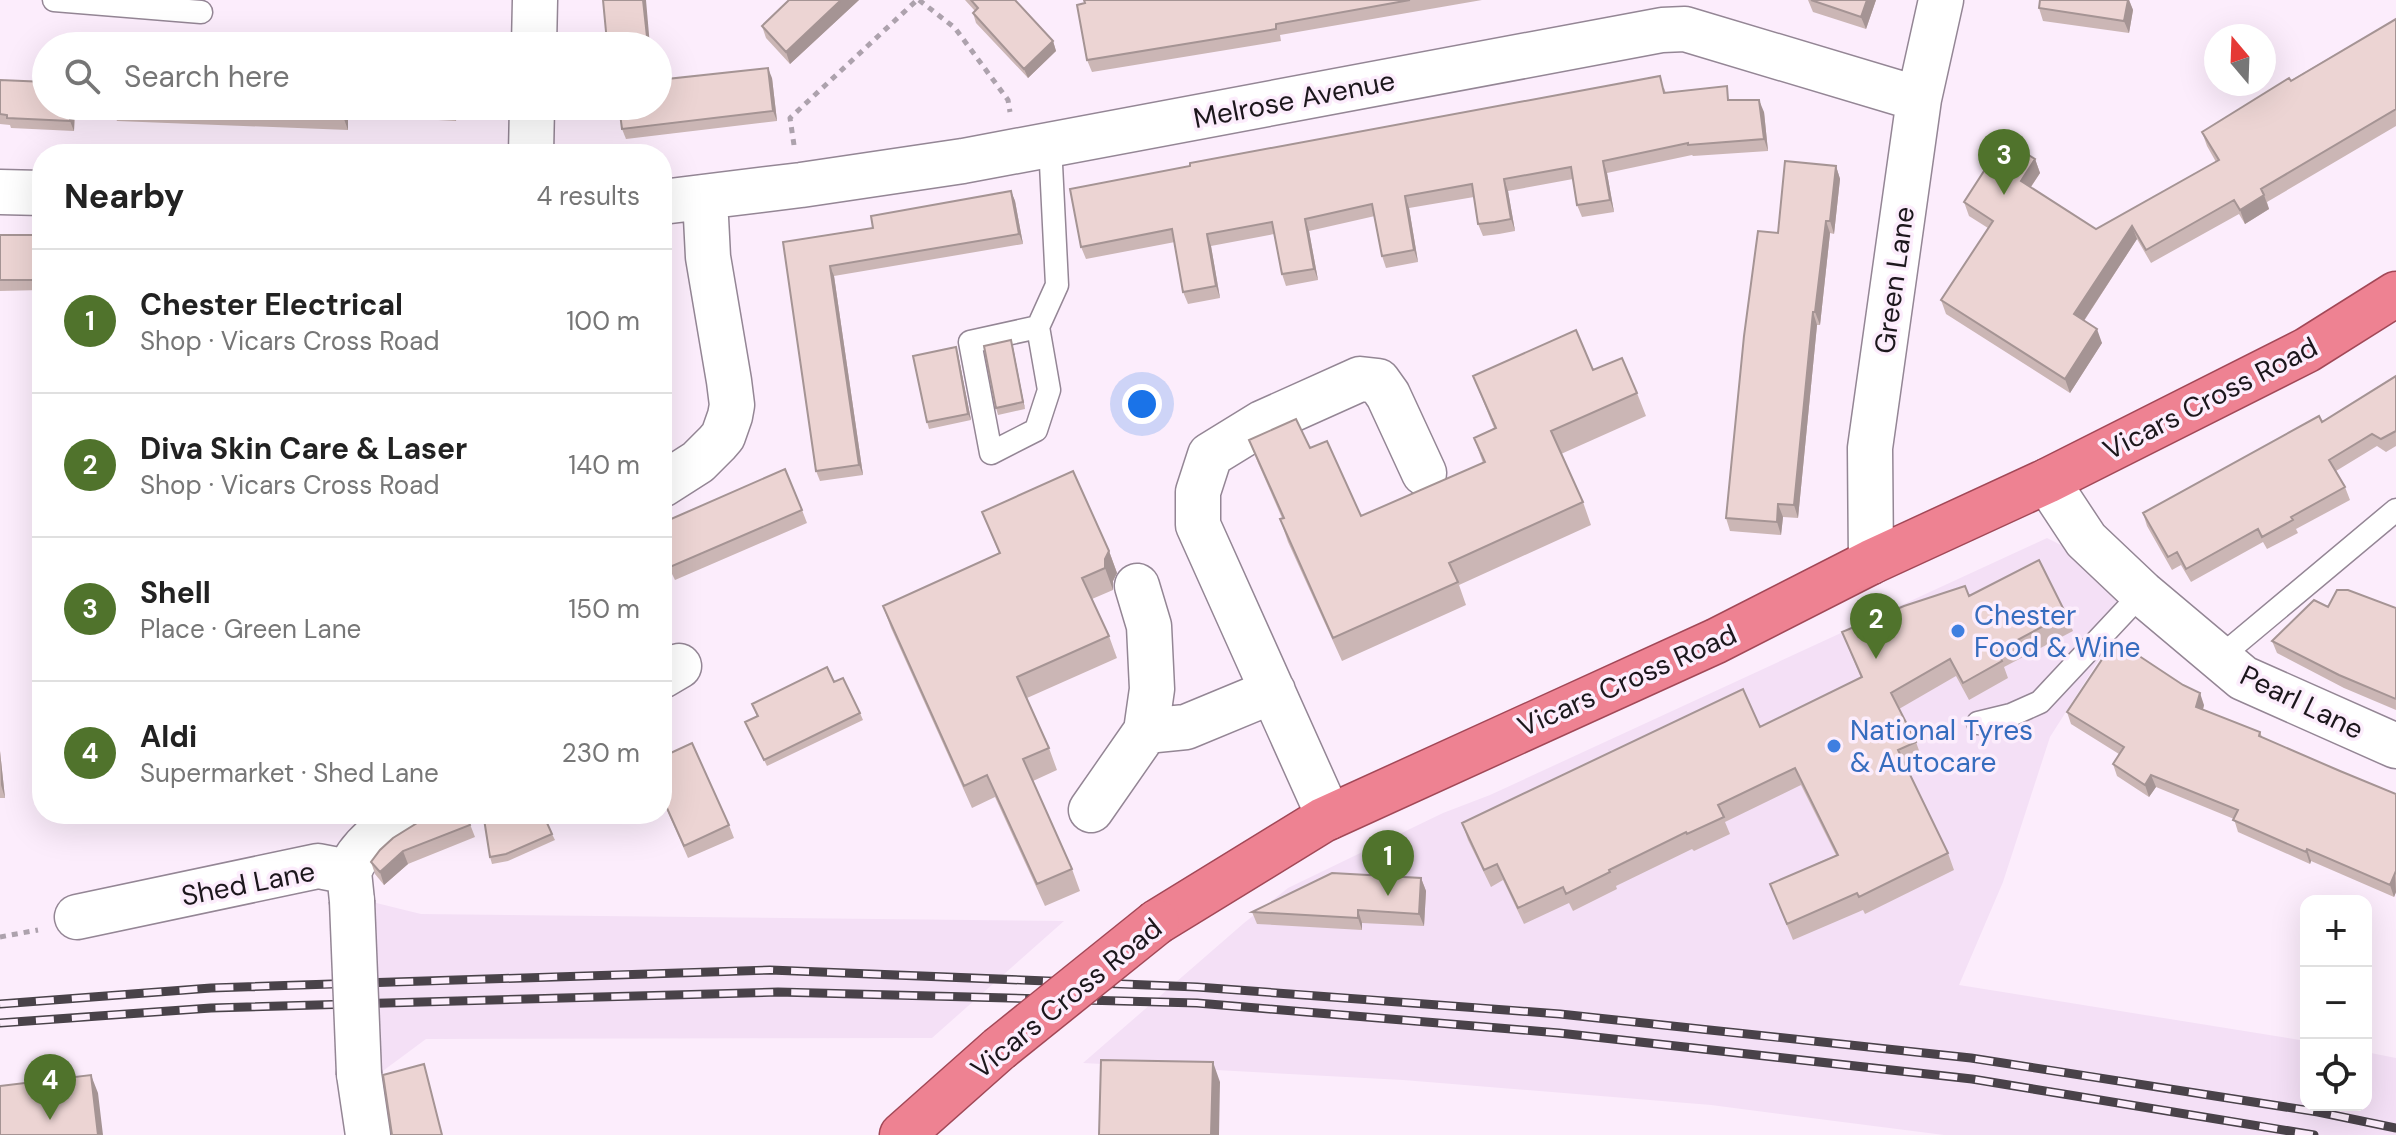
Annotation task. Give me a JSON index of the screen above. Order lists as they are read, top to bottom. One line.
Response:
{"streets":{"highway":["Vicars Cross Road"],"street":["Melrose Avenue","Green Lane","Pearl Lane","Shed Lane"]},"crossings":[["Melrose Avenue","Green Lane"],["Green Lane","Vicars Cross Road"],["Vicars Cross Road","Pearl Lane"]],"places":["Chester Food & Wine","National Tyres & Autocare"],"north":"top","page":{"search":"Search here","pins":["3","2","1","4"],"heading":["Nearby","4 results"],"list":[{"mark":"1","name":"Chester Electrical","note":"Shop · Vicars Cross Road","value":"100 m"},{"mark":"2","name":"Diva Skin Care & Laser","note":"Shop · Vicars Cross Road","value":"140 m"},{"mark":"3","name":"Shell","note":"Place · Green Lane","value":"150 m"},{"mark":"4","name":"Aldi","note":"Supermarket · Shed Lane","value":"230 m"}],"map_buttons":["+","−"]}}
